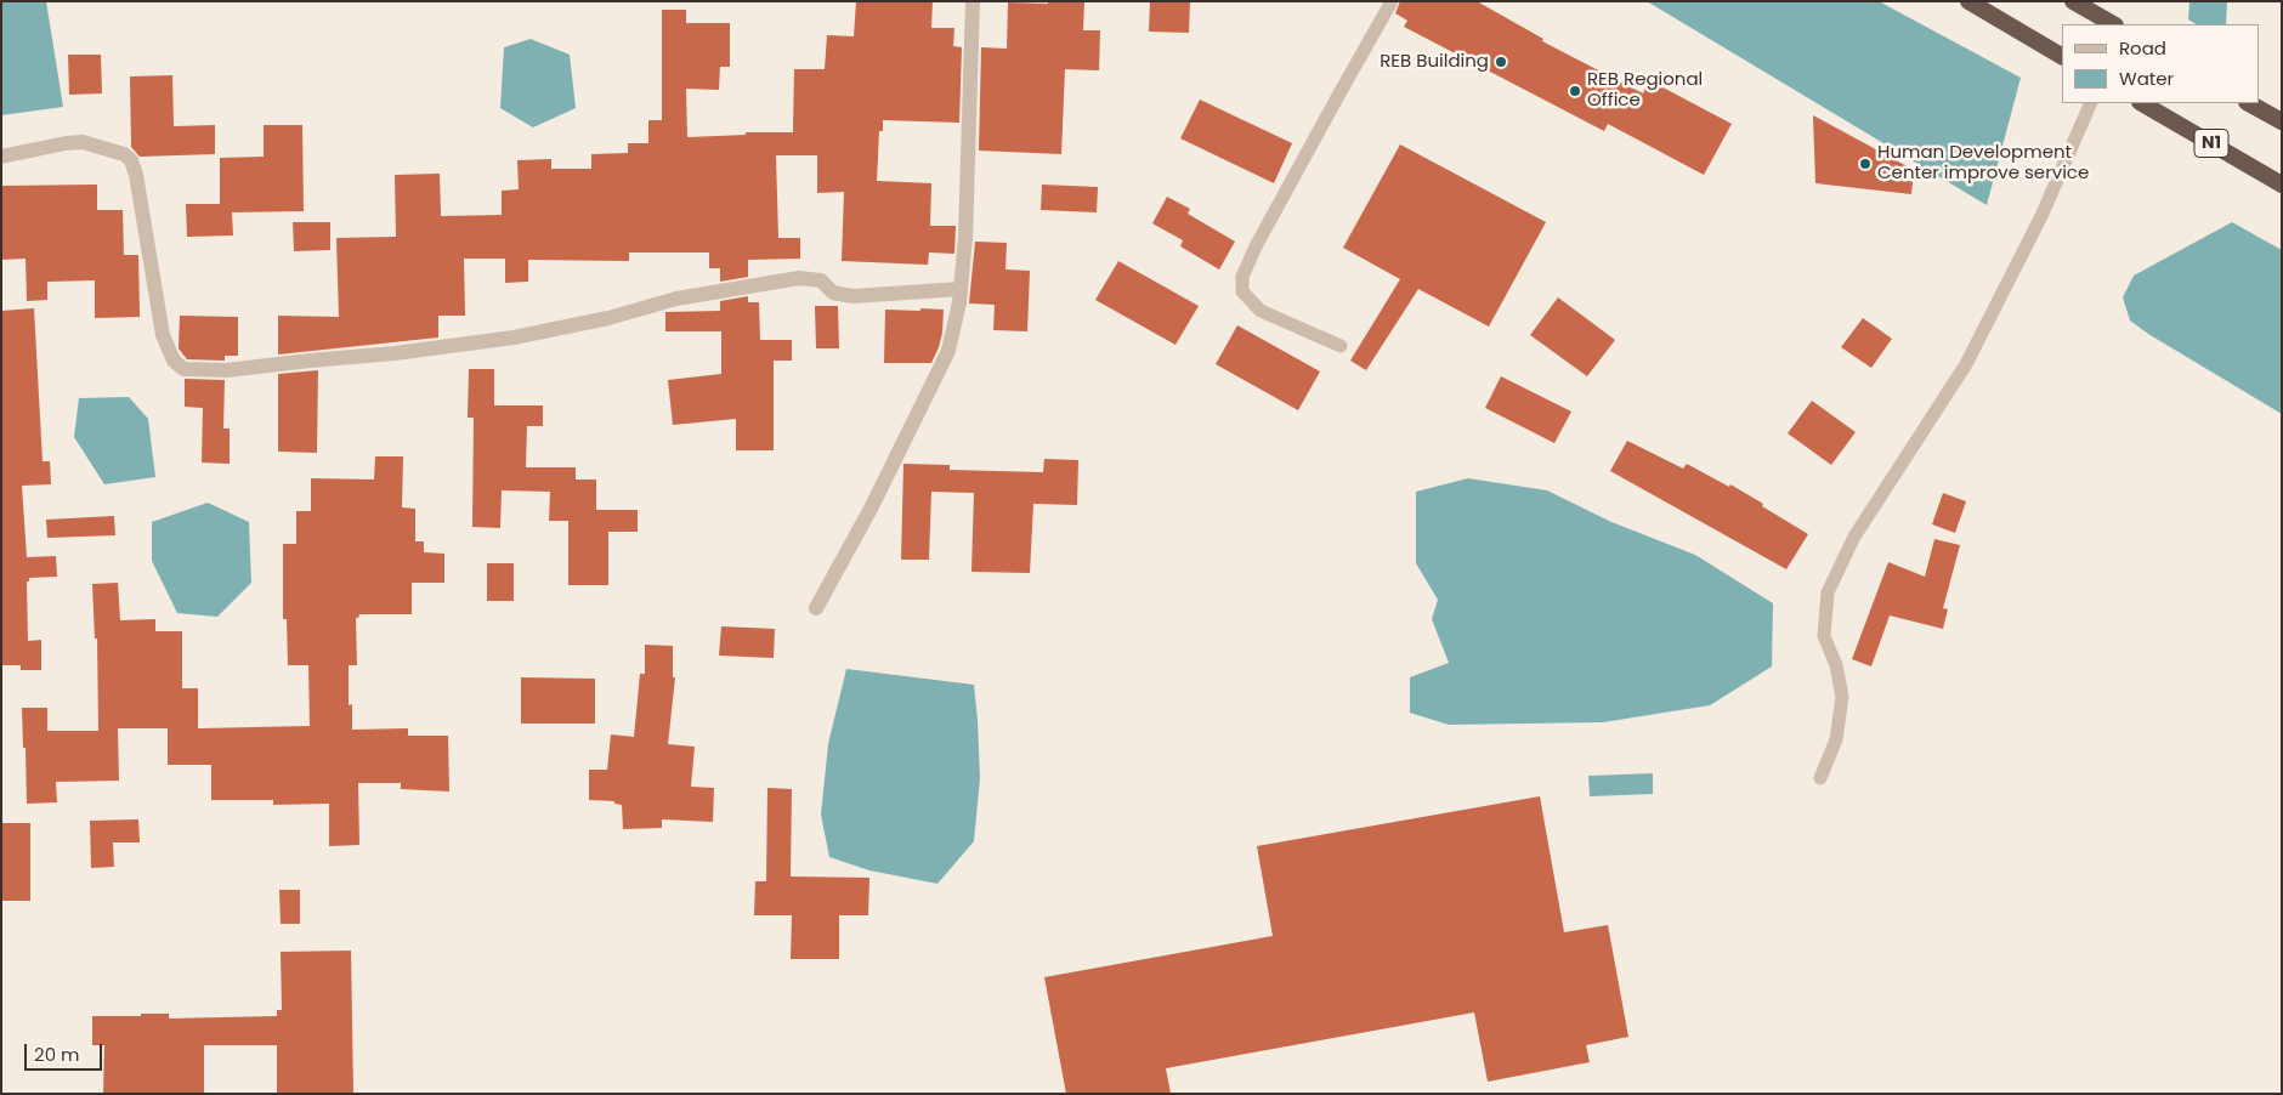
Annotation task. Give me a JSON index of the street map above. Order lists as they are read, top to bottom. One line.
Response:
{"streets":{"highway":["N1"]},"places":["REB Building","REB Regional Office","Human Development Center improve service"],"legend":["Road","Water"],"scale_bar":"20 m"}
